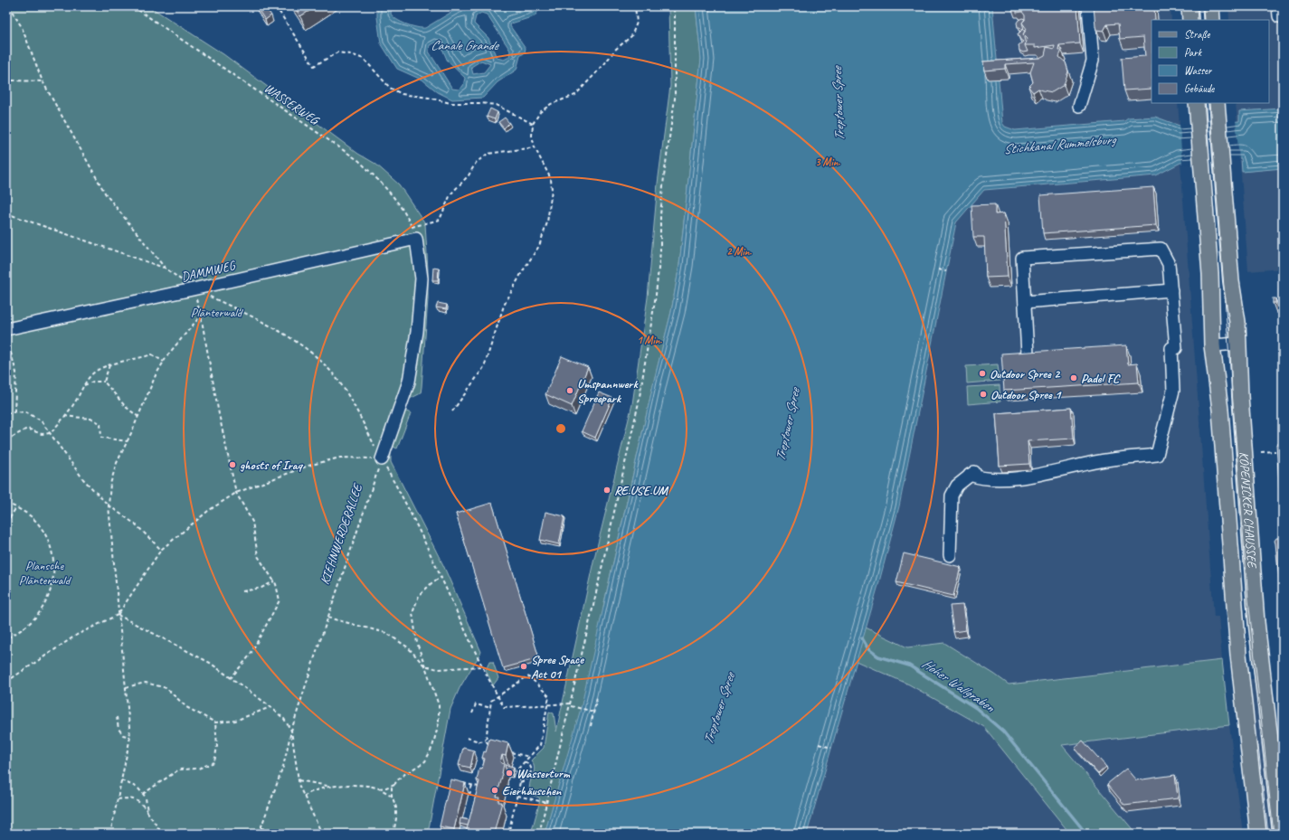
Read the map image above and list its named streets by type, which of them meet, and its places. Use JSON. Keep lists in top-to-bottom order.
{
  "streets": {
    "main road": ["KÖPENICKER CHAUSSEE"],
    "lane": ["DAMMWEG"],
    "path": ["WASSERWEG", "KIEHNWERDERALLEE"]
  },
  "crossings": [
    ["WASSERWEG", "DAMMWEG"]
  ],
  "water": [
    "Canale Grande",
    "Treptower Spree",
    "Stichkanal Rummelsburg",
    "Hoher Wallgraben"
  ],
  "parks": ["Plänterwald", "Plansche Plänterwald"],
  "places": [
    "Outdoor Spree 2",
    "Padel FC",
    "Umspannwerk Spreepark",
    "Outdoor Spree 1",
    "ghosts of Iraq",
    "RE.USE.UM",
    "Spree Space Act 01",
    "Wasserturm",
    "Eierhäuschen"
  ],
  "legend": [
    "Straße",
    "Park",
    "Wasser",
    "Gebäude"
  ],
  "rings": ["3 Min.", "2 Min.", "1 Min."]
}
